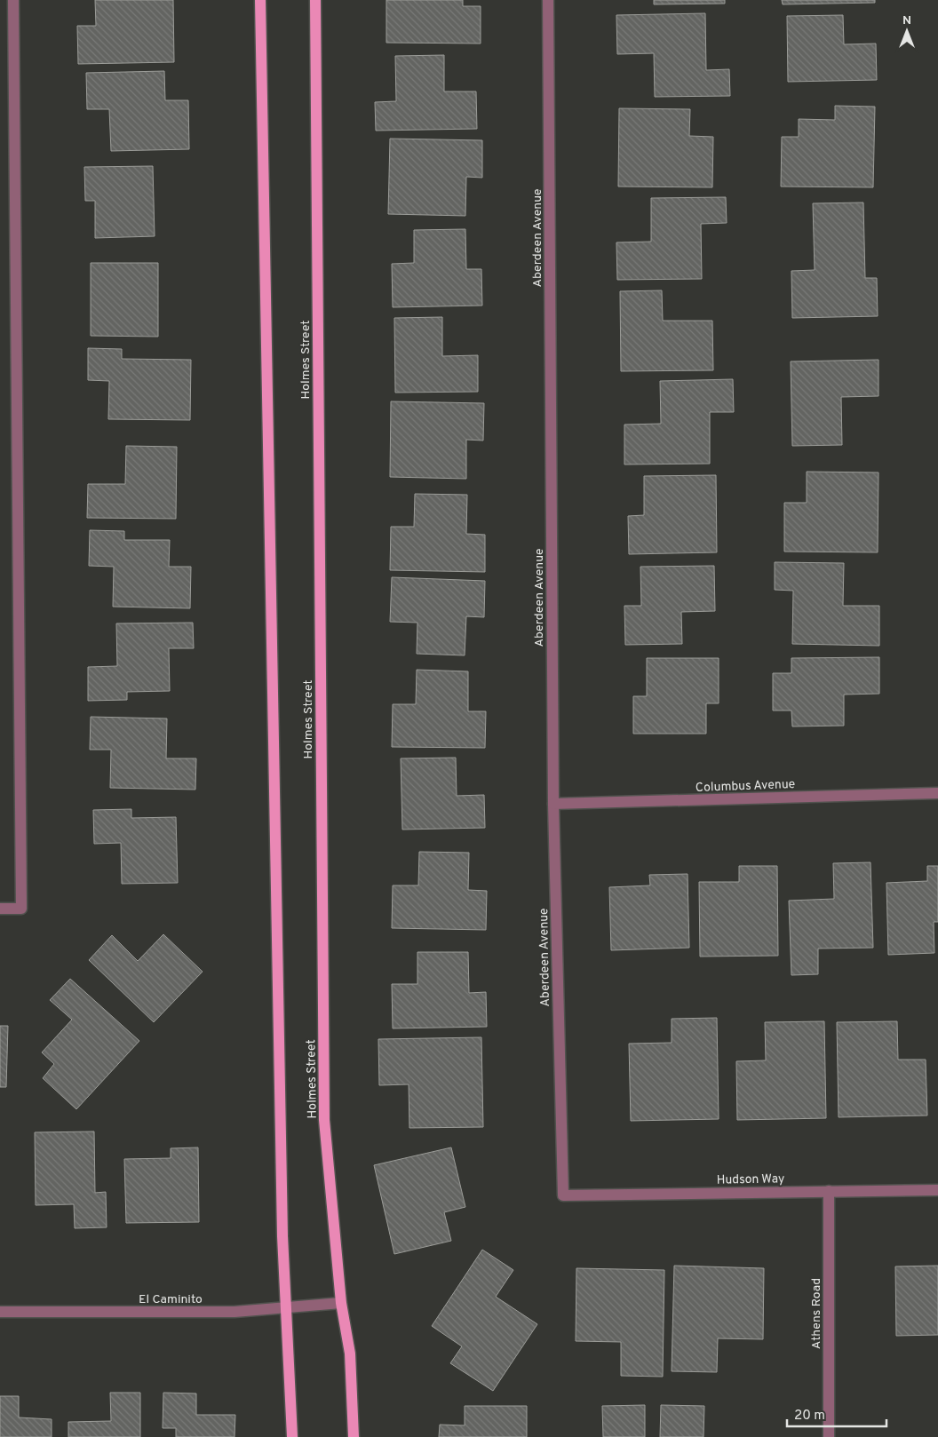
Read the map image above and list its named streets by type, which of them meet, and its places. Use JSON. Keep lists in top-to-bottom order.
{
  "streets": {
    "main road": ["Holmes Street"],
    "street": [
      "Aberdeen Avenue",
      "Columbus Avenue",
      "Hudson Way",
      "El Caminito",
      "Athens Road"
    ]
  },
  "crossings": [
    ["Aberdeen Avenue", "Columbus Avenue"],
    ["Aberdeen Avenue", "Hudson Way"],
    ["Holmes Street", "El Caminito"],
    ["Hudson Way", "Athens Road"]
  ],
  "scale_bar": "20 m",
  "north": "top"
}
